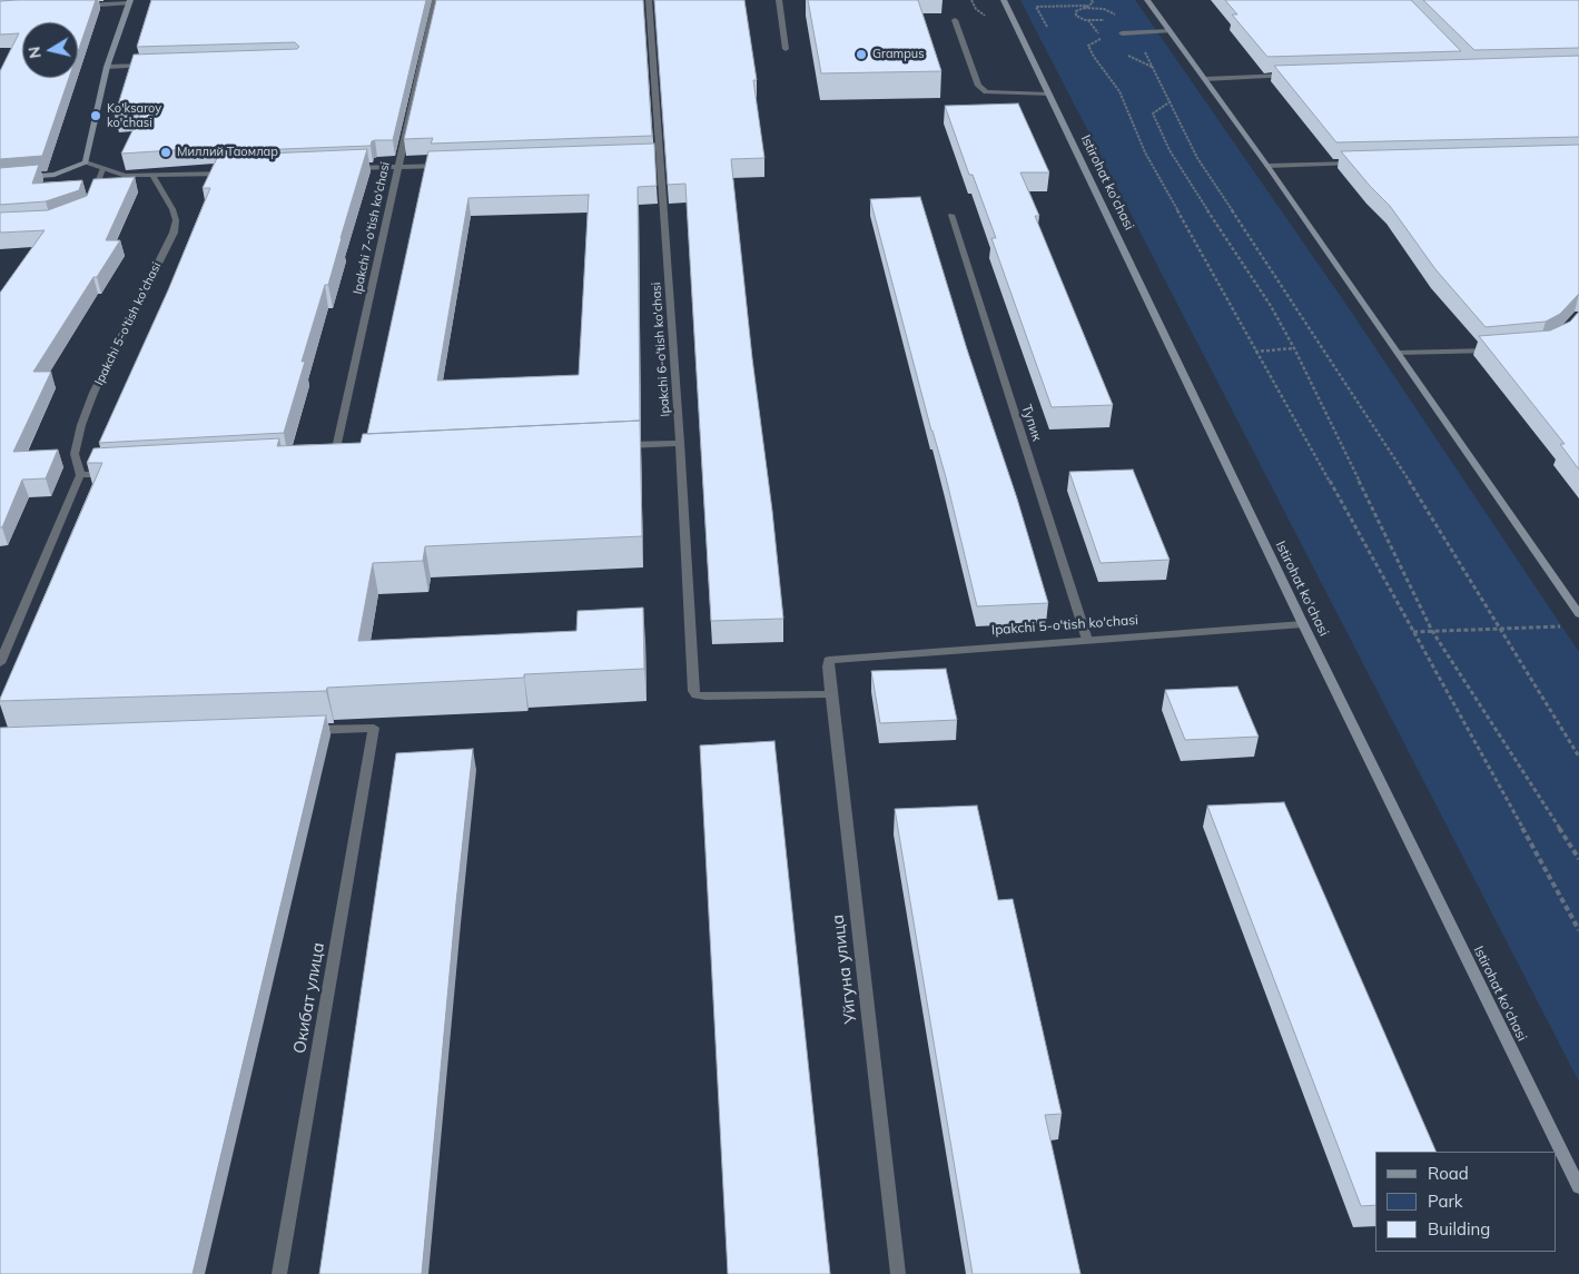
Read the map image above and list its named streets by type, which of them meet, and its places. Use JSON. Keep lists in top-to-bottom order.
{
  "streets": {
    "main road": ["Istirohat ko'chasi"],
    "street": [
      "Ipakchi 7-o'tish ko'chasi",
      "Ipakchi 5-o'tish ko'chasi",
      "Ipakchi 6-o'tish ko'chasi",
      "Тупик",
      "Уйгуна улица",
      "Окибат улица"
    ]
  },
  "crossings": [
    ["Istirohat ko'chasi", "Ipakchi 5-o'tish ko'chasi"],
    ["Ipakchi 5-o'tish ko'chasi", "Тупик"],
    ["Ipakchi 5-o'tish ko'chasi", "Уйгуна улица"],
    ["Ipakchi 6-o'tish ko'chasi", "Уйгуна улица"]
  ],
  "places": ["Grampus", "Ko'ksaroy ko'chasi", "Миллий Таомлар"],
  "legend": ["Road", "Park", "Building"],
  "north": "left"
}
